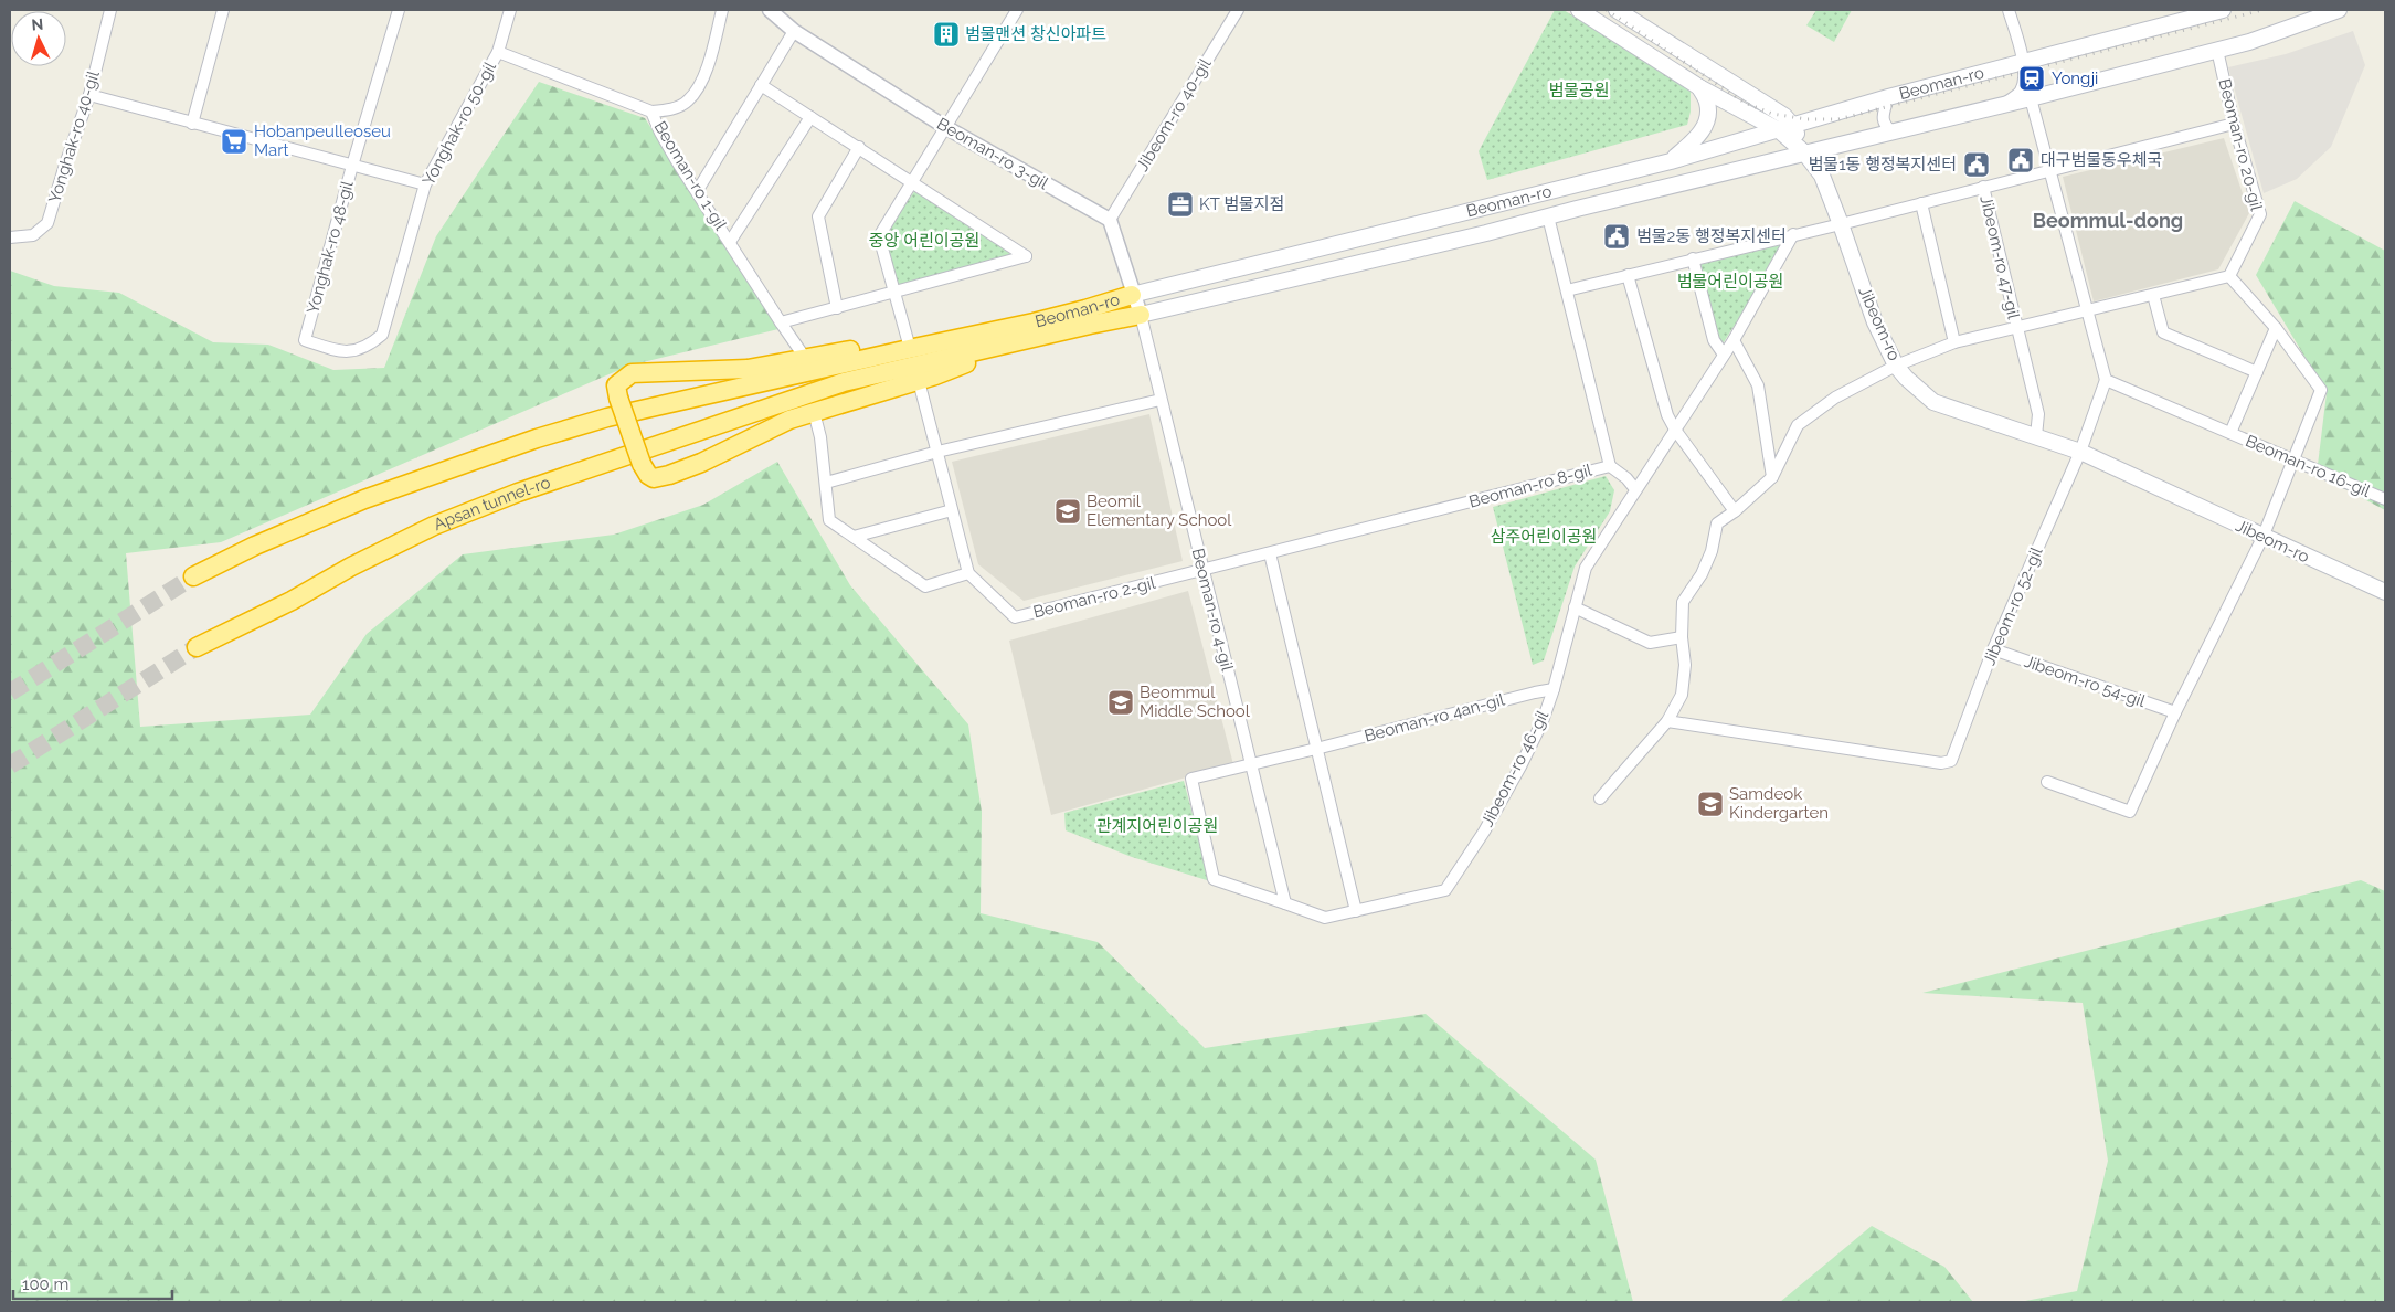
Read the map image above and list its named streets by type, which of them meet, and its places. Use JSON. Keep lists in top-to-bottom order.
{
  "streets": {
    "highway": ["Beoman-ro", "Apsan tunnel-ro"],
    "main road": ["Jibeom-ro"],
    "street": [
      "Jibeom-ro 40-gil",
      "Yonghak-ro 50-gil",
      "Yonghak-ro 40-gil",
      "Beoman-ro 20-gil",
      "Beoman-ro 3-gil",
      "Beoman-ro 1-gil",
      "Yonghak-ro 48-gil",
      "Jibeom-ro 47-gil",
      "Beoman-ro 16-gil",
      "Beoman-ro 8-gil",
      "Beoman-ro 2-gil",
      "Jibeom-ro 52-gil",
      "Beoman-ro 4-gil",
      "Jibeom-ro 54-gil",
      "Beoman-ro 4an-gil",
      "Jibeom-ro 46-gil"
    ]
  },
  "crossings": [
    ["Beoman-ro", "Jibeom-ro"],
    ["Beoman-ro", "Beoman-ro 8-gil"],
    ["Beoman-ro", "Apsan tunnel-ro"],
    ["Beoman-ro", "Beoman-ro 4-gil"],
    ["Jibeom-ro 40-gil", "Beoman-ro 3-gil"],
    ["Yonghak-ro 50-gil", "Beoman-ro 1-gil"],
    ["Yonghak-ro 50-gil", "Yonghak-ro 48-gil"],
    ["Beoman-ro 20-gil", "Jibeom-ro 47-gil"],
    ["Jibeom-ro 47-gil", "Jibeom-ro"],
    ["Jibeom-ro", "Jibeom-ro 52-gil"],
    ["Beoman-ro 16-gil", "Jibeom-ro 52-gil"],
    ["Beoman-ro 8-gil", "Beoman-ro 2-gil"],
    ["Beoman-ro 8-gil", "Beoman-ro 4-gil"],
    ["Beoman-ro 2-gil", "Beoman-ro 4-gil"],
    ["Jibeom-ro 52-gil", "Jibeom-ro 54-gil"],
    ["Beoman-ro 4-gil", "Beoman-ro 4an-gil"],
    ["Beoman-ro 4an-gil", "Jibeom-ro 46-gil"]
  ],
  "districts": ["Beommul-dong"],
  "parks": [
    "범물공원",
    "중앙 어린이공원",
    "범물어린이공원",
    "삼주어린이공원",
    "관계지어린이공원"
  ],
  "places": {
    "building": ["범물맨션 창신아파트"],
    "station": ["Yongji"],
    "supermarket": ["Hobanpeulleoseu Mart"],
    "public building": ["대구범물동우체국", "범물1동 행정복지센터", "범물2동 행정복지센터"],
    "office": ["KT 범물지점"],
    "school or university": ["Beomil Elementary School", "Beommul Middle School", "Samdeok Kindergarten"]
  },
  "scale_bar": "100 m",
  "north": "top"
}
